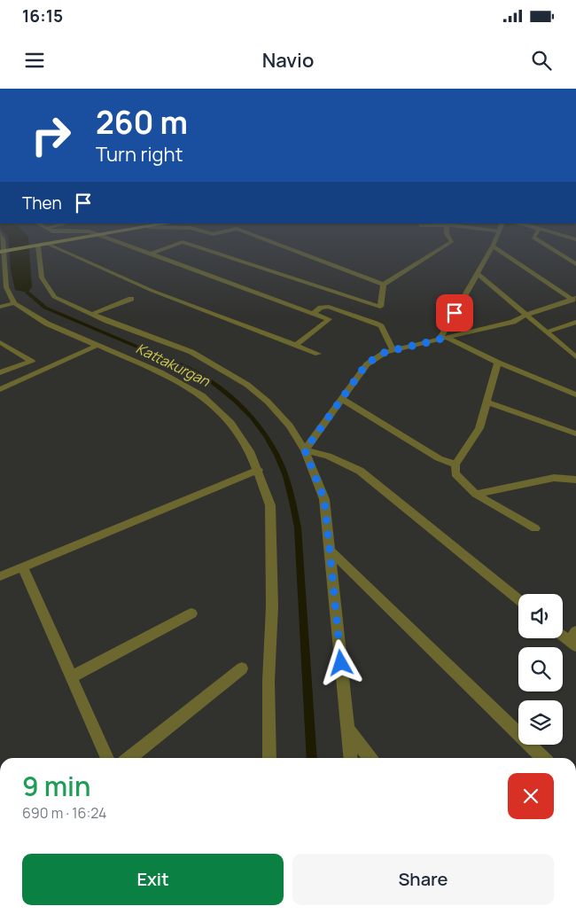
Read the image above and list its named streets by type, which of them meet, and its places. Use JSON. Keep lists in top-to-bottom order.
{
  "water": ["Kattakurgan"],
  "page": {
    "status": "16:15",
    "header": "Navio",
    "turn": ["260 m", "Turn right"],
    "then": "Then",
    "heading": ["9 min", "690 m · 16:24"],
    "buttons": ["Exit", "Share"]
  }
}
